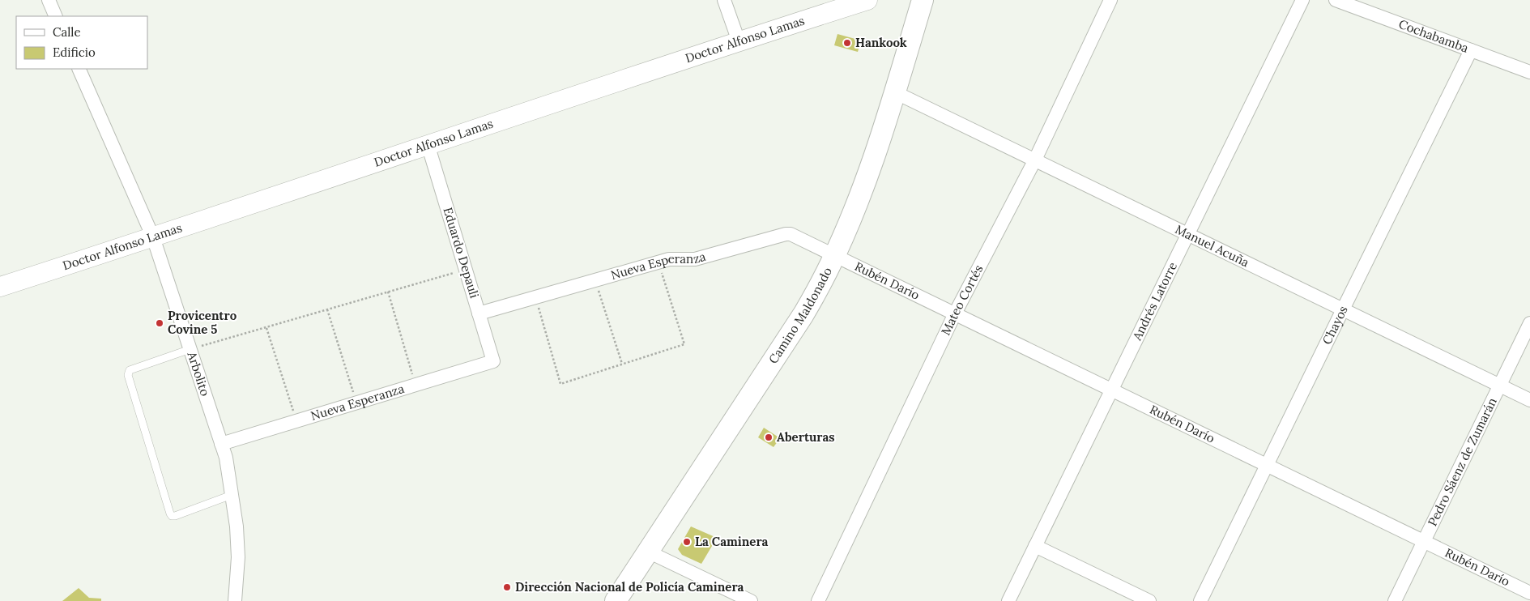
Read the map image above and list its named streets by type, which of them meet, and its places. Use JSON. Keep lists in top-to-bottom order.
{
  "streets": {
    "main road": ["Camino Maldonado"],
    "street": [
      "Cochabamba",
      "Doctor Alfonso Lamas",
      "Manuel Acuña",
      "Eduardo Depauli",
      "Nueva Esperanza",
      "Rubén Darío",
      "Mateo Cortés",
      "Andrés Latorre",
      "Chayos",
      "Arbolito",
      "Pedro Sáenz de Zumarán"
    ]
  },
  "crossings": [
    ["Cochabamba", "Chayos"],
    ["Doctor Alfonso Lamas", "Eduardo Depauli"],
    ["Doctor Alfonso Lamas", "Arbolito"],
    ["Manuel Acuña", "Mateo Cortés"],
    ["Manuel Acuña", "Andrés Latorre"],
    ["Manuel Acuña", "Camino Maldonado"],
    ["Manuel Acuña", "Chayos"],
    ["Manuel Acuña", "Pedro Sáenz de Zumarán"],
    ["Eduardo Depauli", "Nueva Esperanza"],
    ["Nueva Esperanza", "Rubén Darío"],
    ["Nueva Esperanza", "Camino Maldonado"],
    ["Nueva Esperanza", "Arbolito"],
    ["Rubén Darío", "Mateo Cortés"],
    ["Rubén Darío", "Andrés Latorre"],
    ["Rubén Darío", "Camino Maldonado"],
    ["Rubén Darío", "Chayos"],
    ["Rubén Darío", "Pedro Sáenz de Zumarán"]
  ],
  "places": [
    "Hankook",
    "Provicentro Covine 5",
    "Aberturas",
    "La Caminera",
    "Dirección Nacional de Policía Caminera"
  ],
  "legend": ["Calle", "Edificio"]
}
